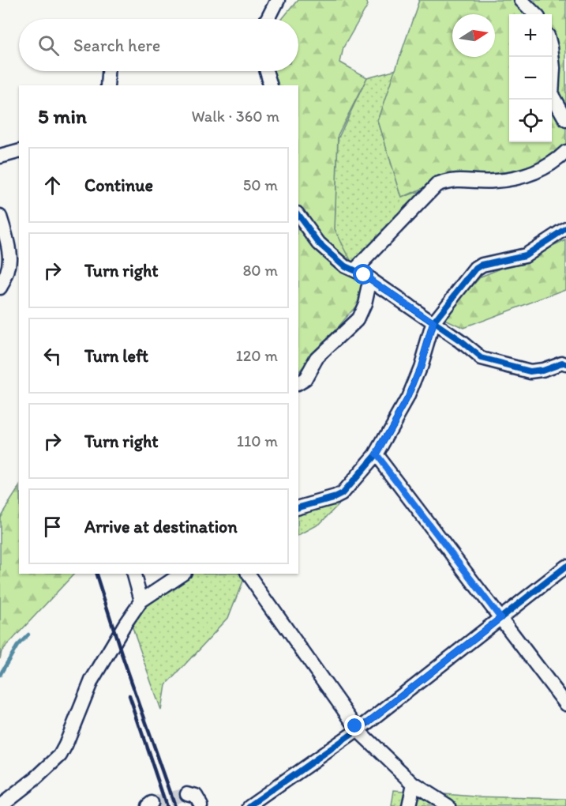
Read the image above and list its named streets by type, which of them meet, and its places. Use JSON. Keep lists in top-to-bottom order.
{
  "north": "right",
  "page": {
    "map_buttons": ["+", "−"],
    "search": "Search here",
    "heading": ["5 min", "Walk · 360 m"],
    "list": [
      ["Continue", "50 m"],
      ["Turn right", "80 m"],
      ["Turn left", "120 m"],
      ["Turn right", "110 m"],
      "Arrive at destination"
    ]
  }
}
